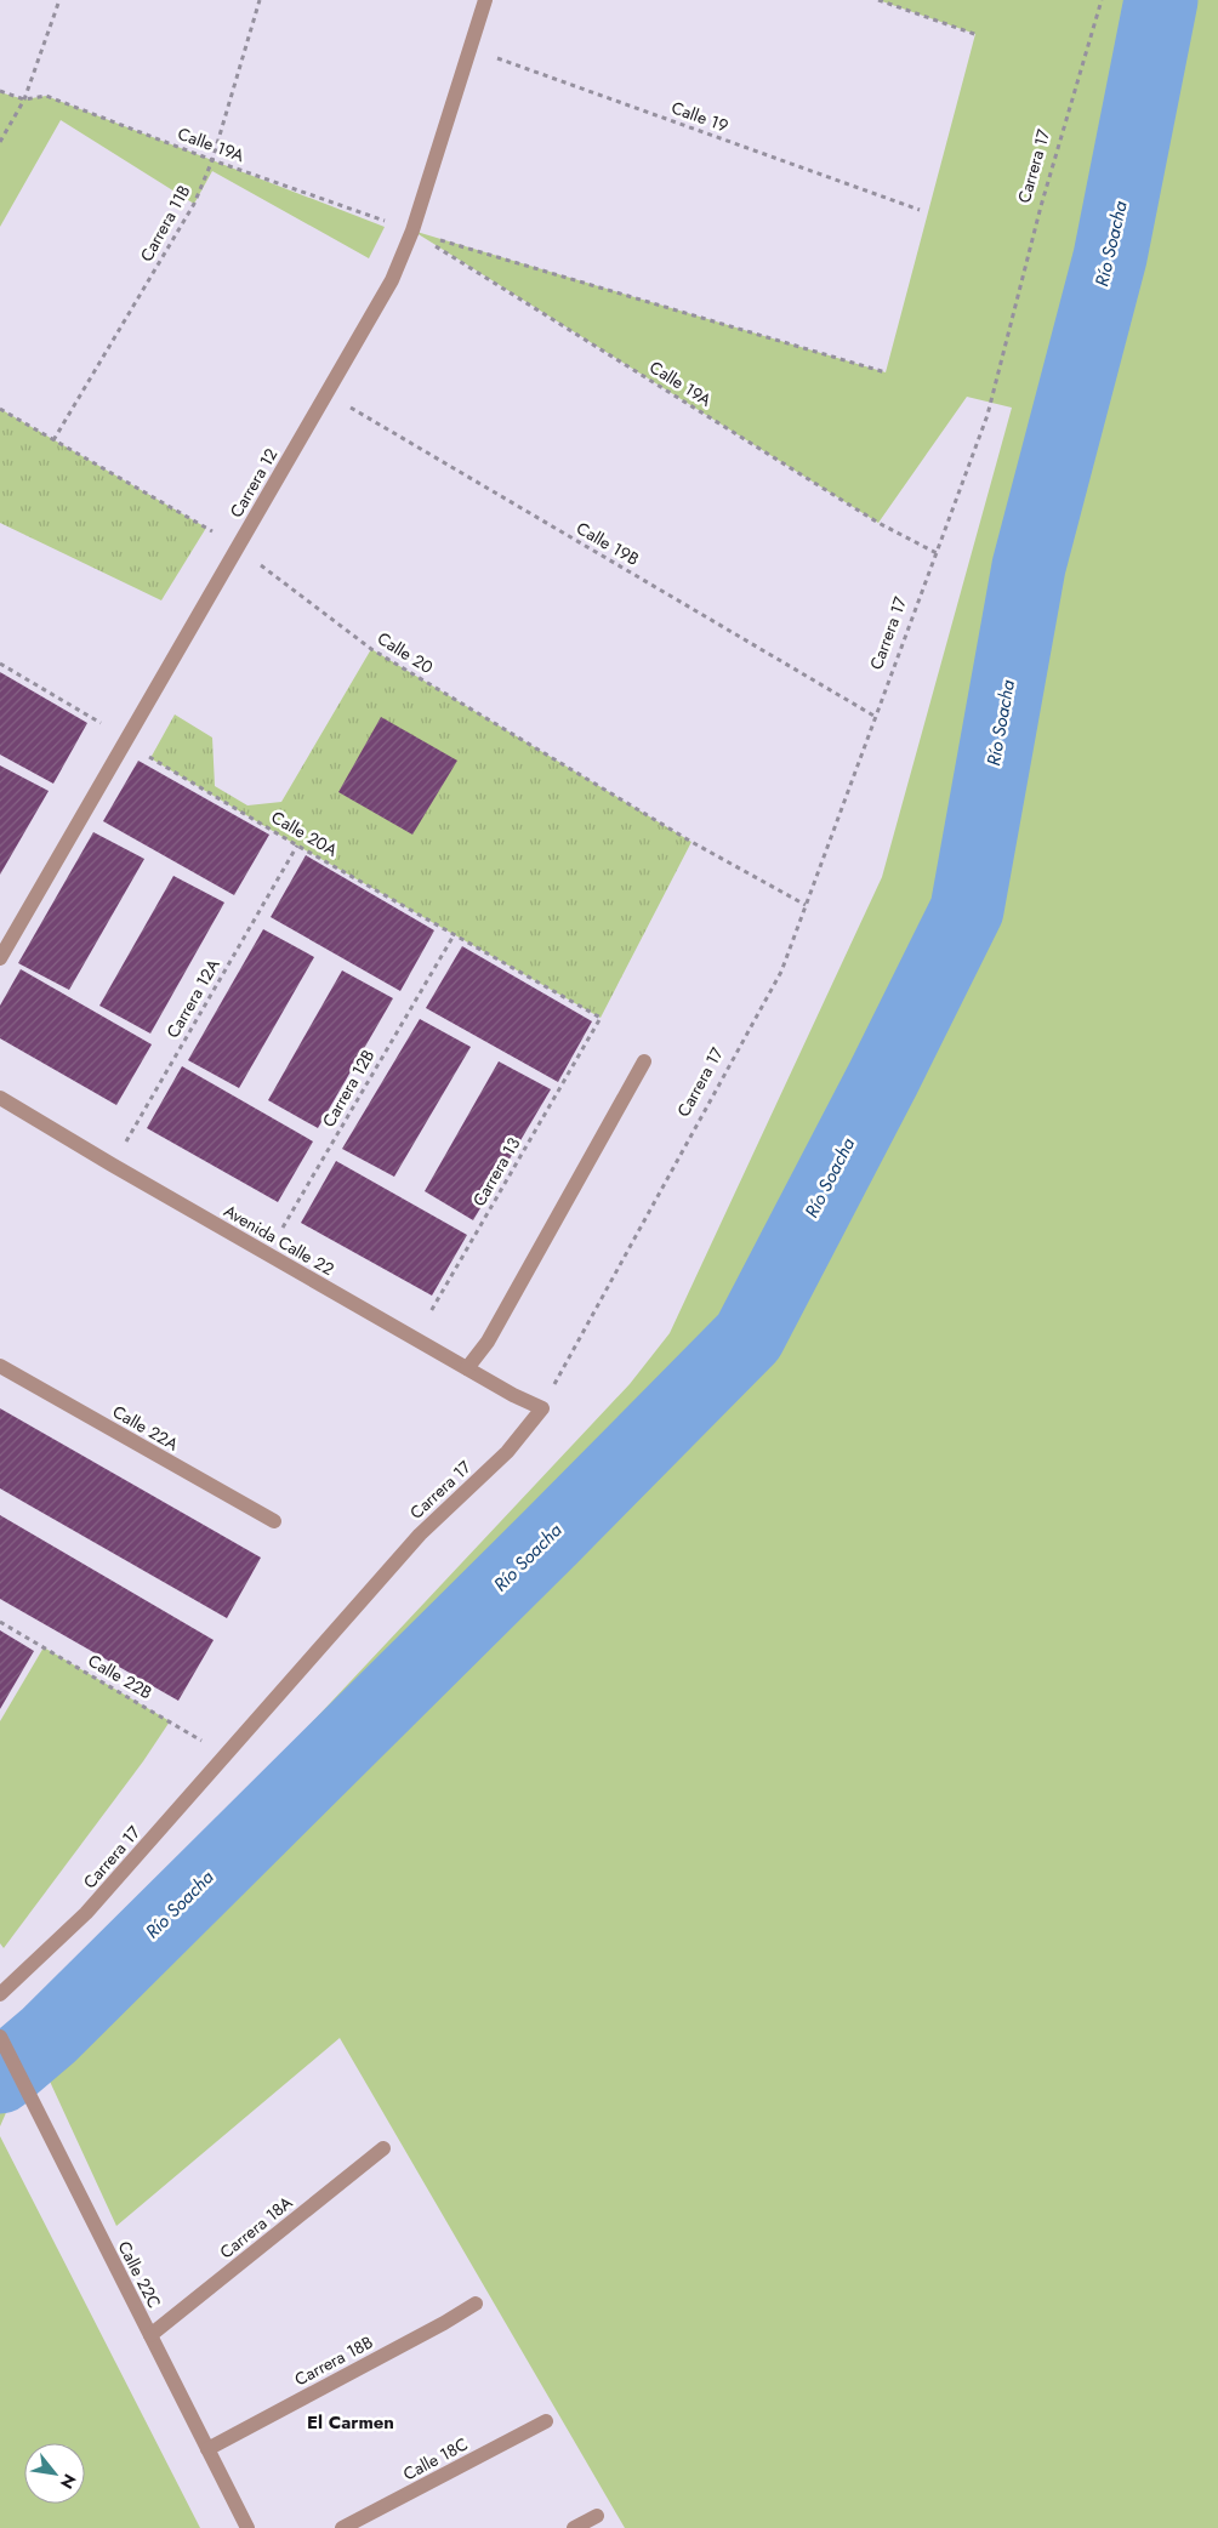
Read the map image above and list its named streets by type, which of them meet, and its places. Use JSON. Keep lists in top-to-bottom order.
{
  "streets": {
    "street": [
      "Carrera 17",
      "Carrera 12",
      "Avenida Calle 22",
      "Calle 22A",
      "Carrera 18A",
      "Calle 22C",
      "Carrera 18B",
      "Calle 18C"
    ],
    "path": [
      "Calle 19",
      "Calle 19A",
      "Carrera 11B",
      "Calle 19B",
      "Calle 20",
      "Calle 20A",
      "Carrera 12A",
      "Carrera 12B",
      "Carrera 13",
      "Calle 22B"
    ]
  },
  "crossings": [
    ["Calle 19", "Carrera 12"],
    ["Calle 19A", "Carrera 17"],
    ["Calle 19A", "Carrera 11B"],
    ["Calle 19A", "Carrera 12"],
    ["Carrera 17", "Calle 19B"],
    ["Carrera 17", "Calle 20"],
    ["Carrera 17", "Avenida Calle 22"],
    ["Carrera 17", "Calle 22B"],
    ["Carrera 11B", "Calle 20"],
    ["Carrera 12", "Calle 19B"],
    ["Carrera 12", "Calle 20"],
    ["Carrera 12", "Calle 20A"],
    ["Calle 20A", "Carrera 12A"],
    ["Calle 20A", "Carrera 12B"],
    ["Calle 20A", "Carrera 13"],
    ["Carrera 12A", "Avenida Calle 22"],
    ["Carrera 12B", "Avenida Calle 22"],
    ["Carrera 13", "Avenida Calle 22"],
    ["Carrera 18A", "Calle 22C"],
    ["Calle 22C", "Carrera 18B"]
  ],
  "districts": ["El Carmen"],
  "water": ["Río Soacha"],
  "north": "bottom right"
}
